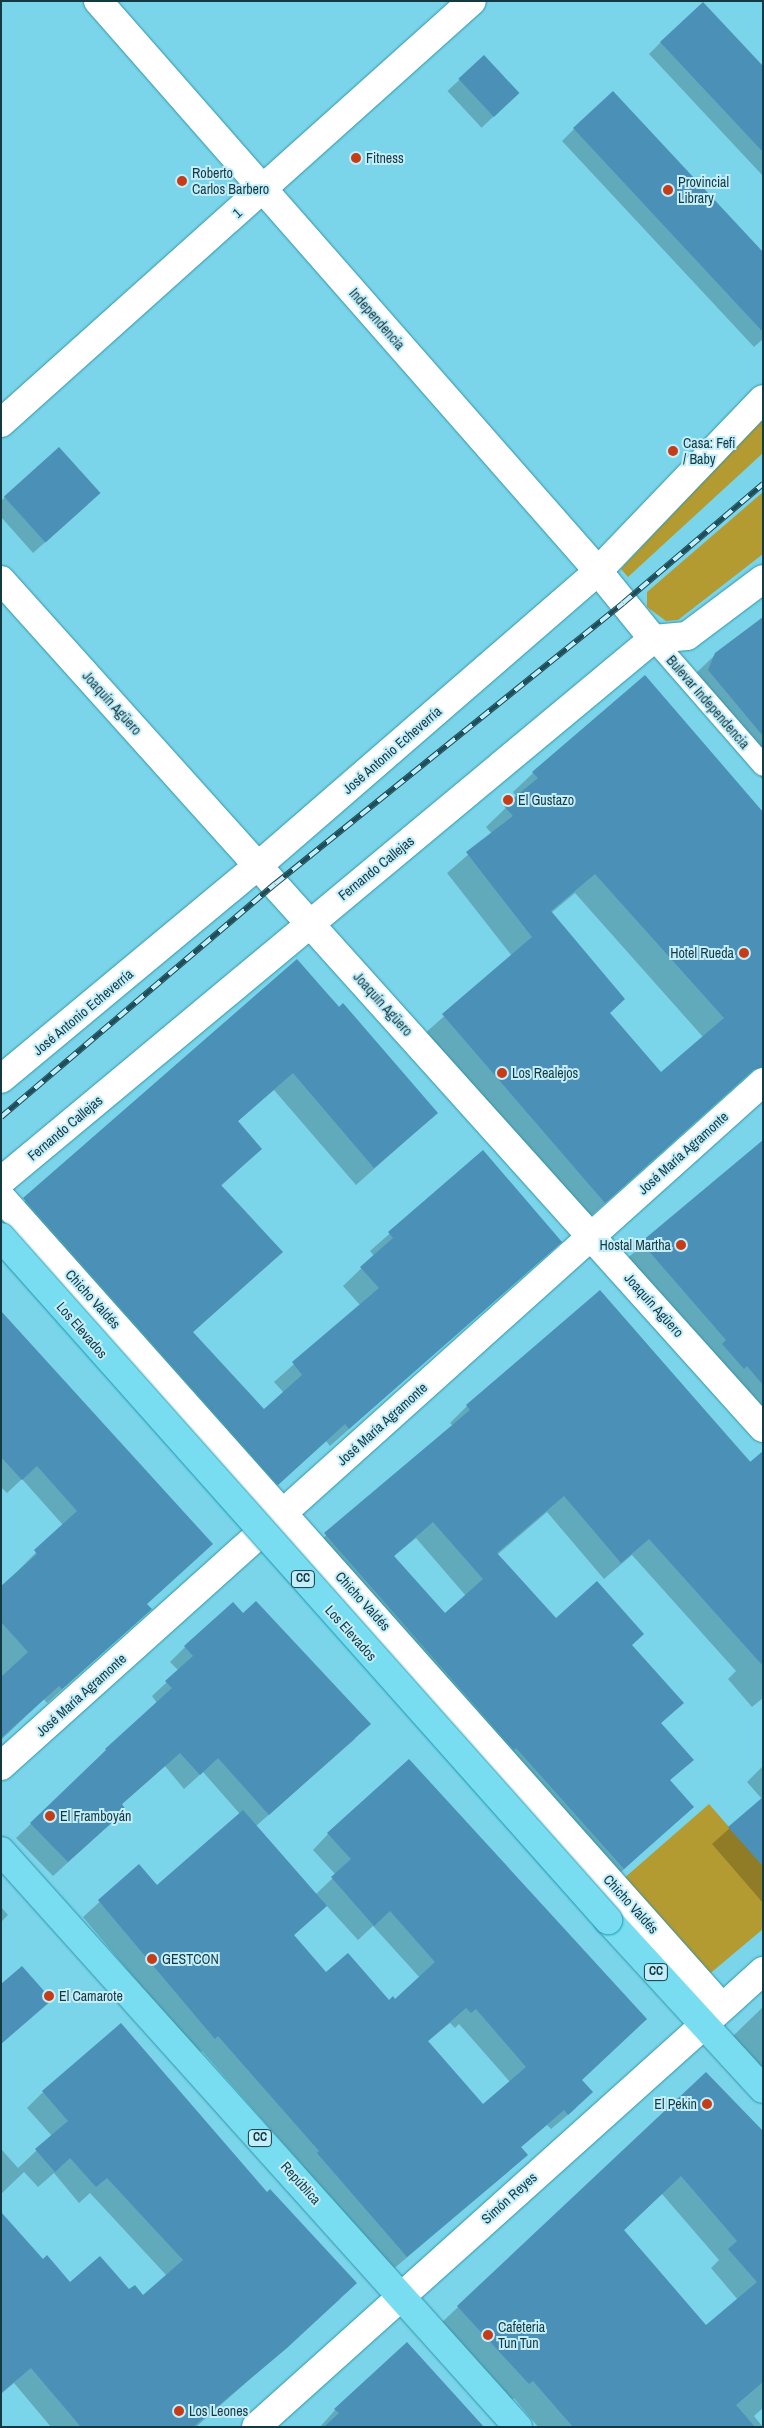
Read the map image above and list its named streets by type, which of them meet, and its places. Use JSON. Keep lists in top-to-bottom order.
{
  "streets": {
    "main road": ["Los Elevados", "CC", "República"],
    "street": [
      "1",
      "Independencia",
      "Bulevar Independencia",
      "Joaquín Agüero",
      "José Antonio Echeverría",
      "Fernando Callejas",
      "José María Agramonte",
      "Chicho Valdés",
      "Simón Reyes"
    ]
  },
  "crossings": [
    ["1", "Independencia"],
    ["Independencia", "Bulevar Independencia"],
    ["Independencia", "José Antonio Echeverría"],
    ["Independencia", "Fernando Callejas"],
    ["Bulevar Independencia", "Fernando Callejas"],
    ["Joaquín Agüero", "José Antonio Echeverría"],
    ["Joaquín Agüero", "Fernando Callejas"],
    ["Joaquín Agüero", "José María Agramonte"],
    ["José María Agramonte", "Chicho Valdés"],
    ["Chicho Valdés", "Los Elevados"],
    ["Chicho Valdés", "CC"],
    ["Chicho Valdés", "Simón Reyes"],
    ["Los Elevados", "CC"],
    ["Los Elevados", "Simón Reyes"],
    ["CC", "Simón Reyes"],
    ["República", "Simón Reyes"]
  ],
  "places": [
    "Fitness",
    "Roberto Carlos Barbero",
    "Provincial Library",
    "Casa: Fefi / Baby",
    "El Gustazo",
    "Hotel Rueda",
    "Los Realejos",
    "Hostal Martha",
    "El Framboyán",
    "GESTCON",
    "El Camarote",
    "El Pekin",
    "Cafeteria Tun Tun",
    "Los Leones"
  ]
}
